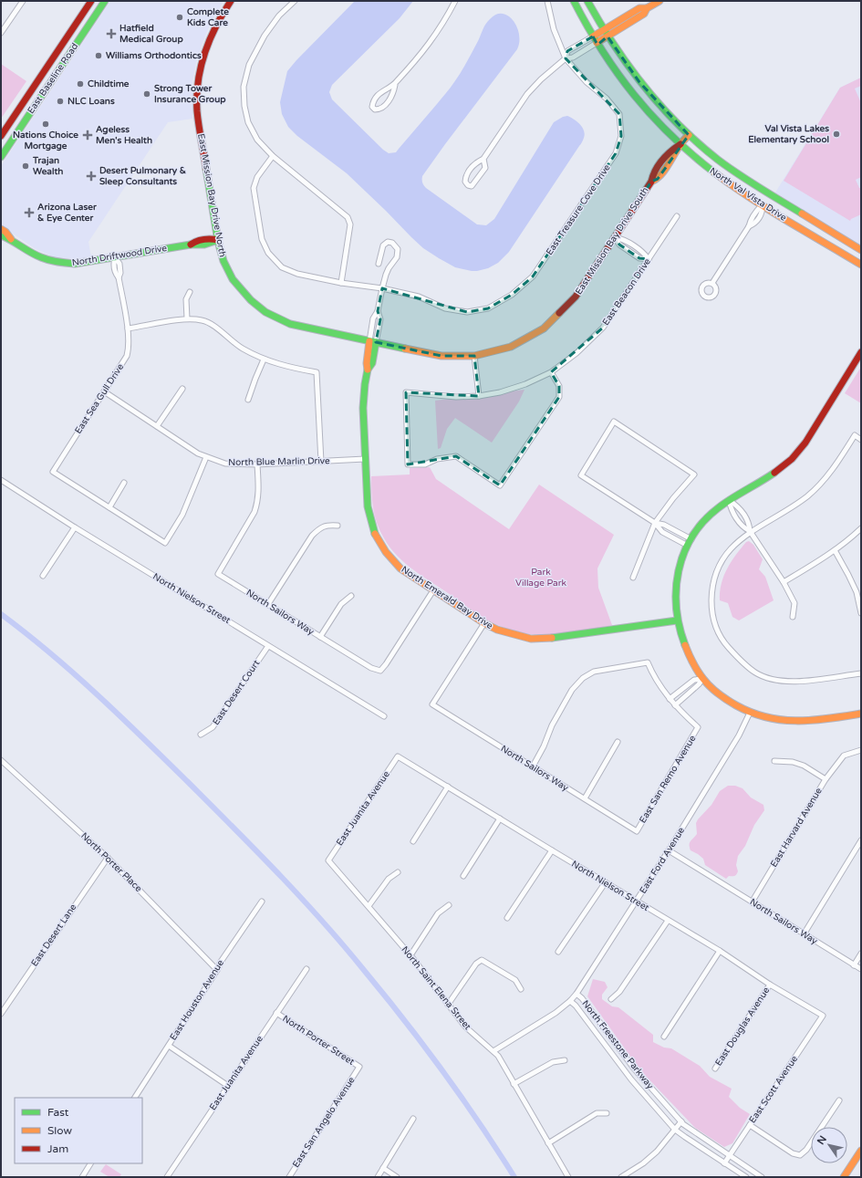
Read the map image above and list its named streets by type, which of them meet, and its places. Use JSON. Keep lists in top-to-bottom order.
{
  "streets": {
    "street": [
      "East Baseline Road",
      "North Val Vista Drive",
      "East Mission Bay Drive North",
      "East Treasure Cove Drive",
      "East Mission Bay Drive South",
      "North Driftwood Drive",
      "East Beacon Drive",
      "East Sea Gull Drive",
      "North Blue Marlin Drive",
      "North Emerald Bay Drive",
      "North Nielson Street",
      "North Sailors Way",
      "East Desert Court",
      "East San Remo Avenue",
      "East Juanita Avenue",
      "East Harvard Avenue",
      "East Ford Avenue",
      "North Porter Place",
      "East Desert Lane",
      "North Saint Elena Street",
      "East Houston Avenue",
      "East Douglas Avenue",
      "North Porter Street",
      "North Freestone Parkway",
      "East Scott Avenue",
      "East San Angelo Avenue"
    ]
  },
  "crossings": [
    ["North Val Vista Drive", "East Mission Bay Drive South"],
    ["East Mission Bay Drive North", "East Mission Bay Drive South"],
    ["East Mission Bay Drive North", "North Driftwood Drive"],
    ["East Mission Bay Drive North", "North Emerald Bay Drive"],
    ["East Treasure Cove Drive", "North Emerald Bay Drive"],
    ["East Mission Bay Drive South", "North Emerald Bay Drive"],
    ["North Driftwood Drive", "East Sea Gull Drive"],
    ["East Sea Gull Drive", "North Blue Marlin Drive"],
    ["North Blue Marlin Drive", "North Emerald Bay Drive"],
    ["North Blue Marlin Drive", "North Sailors Way"],
    ["North Emerald Bay Drive", "North Sailors Way"],
    ["North Nielson Street", "East Desert Court"],
    ["North Nielson Street", "East Juanita Avenue"],
    ["North Nielson Street", "East Ford Avenue"],
    ["North Nielson Street", "East Douglas Avenue"],
    ["North Nielson Street", "East Scott Avenue"],
    ["North Sailors Way", "East San Remo Avenue"],
    ["North Sailors Way", "East Harvard Avenue"],
    ["North Sailors Way", "East Ford Avenue"],
    ["East Juanita Avenue", "North Saint Elena Street"],
    ["East Juanita Avenue", "North Porter Street"],
    ["East Ford Avenue", "North Saint Elena Street"],
    ["East Ford Avenue", "North Freestone Parkway"],
    ["North Porter Place", "East Desert Lane"],
    ["North Porter Place", "East Houston Avenue"],
    ["North Porter Street", "East San Angelo Avenue"],
    ["North Freestone Parkway", "East Scott Avenue"]
  ],
  "parks": ["Park Village Park"],
  "places": {
    "other": [
      "Complete Kids Care",
      "Williams Orthodontics",
      "Childtime",
      "Strong Tower Insurance Group",
      "NLC Loans",
      "Nations Choice Mortgage",
      "Val Vista Lakes Elementary School",
      "Trajan Wealth"
    ],
    "health": [
      "Hatfield Medical Group",
      "Ageless Men's Health",
      "Desert Pulmonary & Sleep Consultants",
      "Arizona Laser & Eye Center"
    ]
  },
  "legend": ["Fast", "Slow", "Jam"],
  "north": "top left"
}
